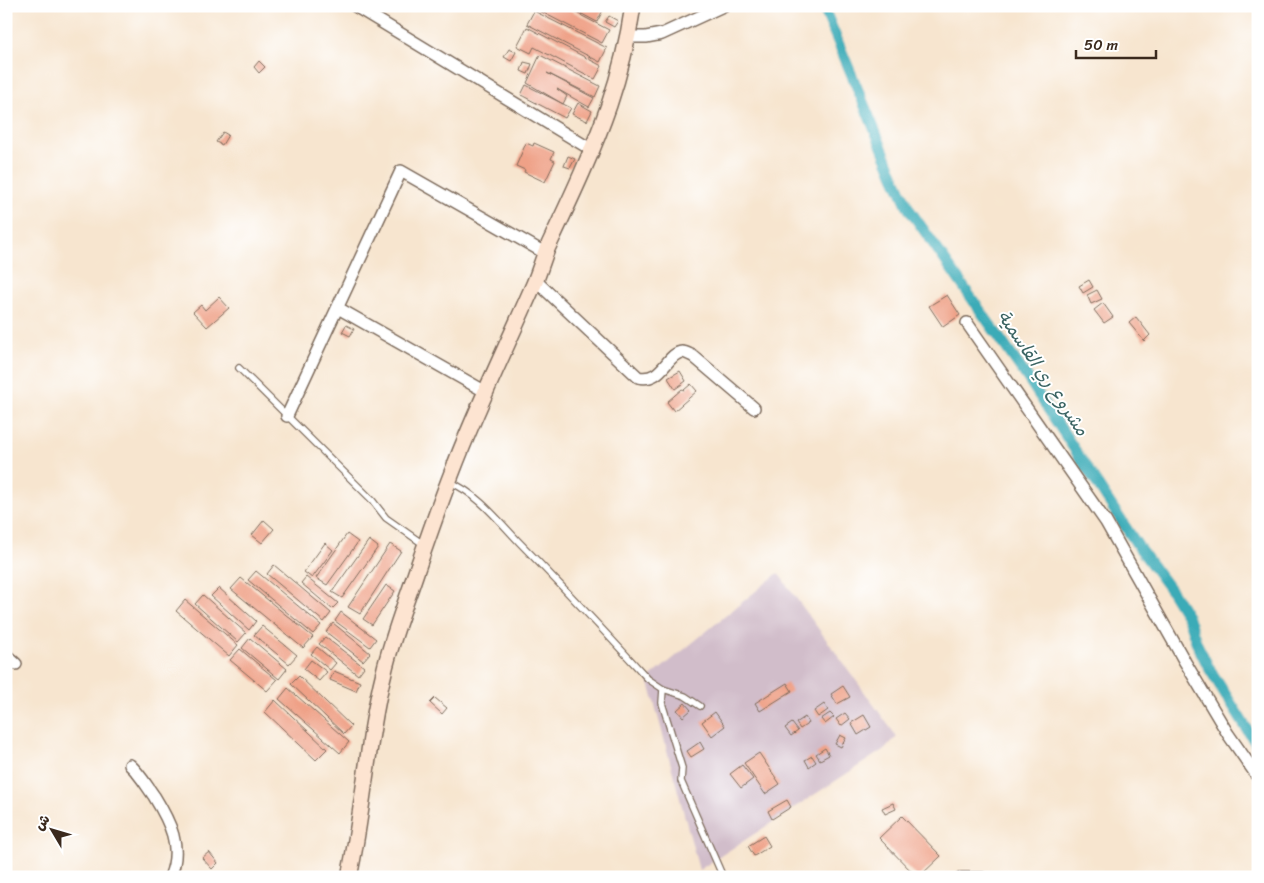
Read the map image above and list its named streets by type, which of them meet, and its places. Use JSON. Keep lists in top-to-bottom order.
{
  "water": ["مشروع ري القاسمية"],
  "scale_bar": "50 m",
  "north": "top left"
}
